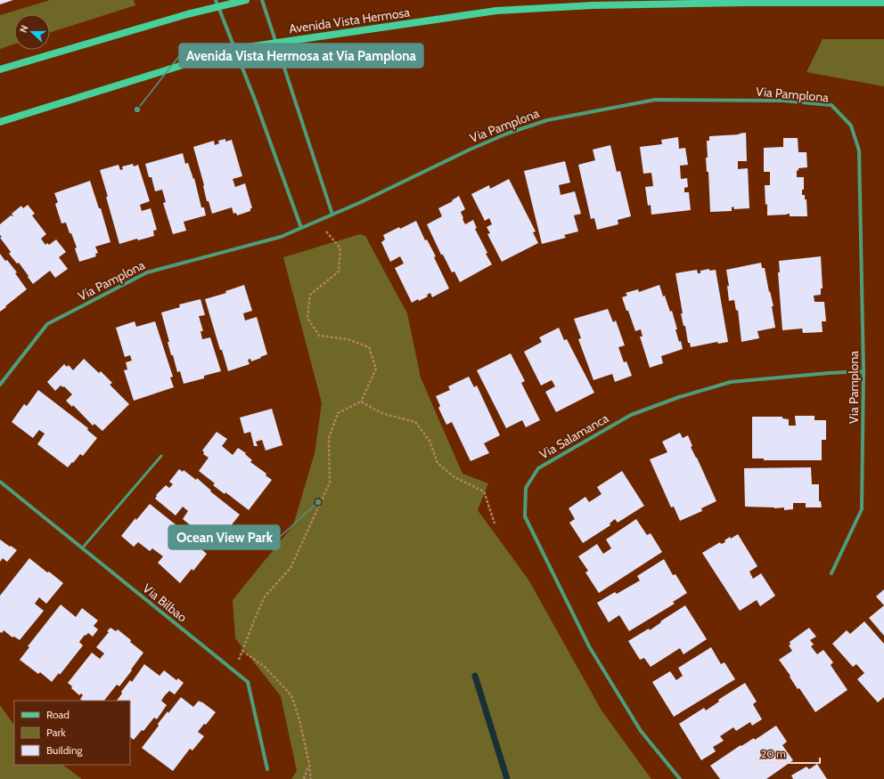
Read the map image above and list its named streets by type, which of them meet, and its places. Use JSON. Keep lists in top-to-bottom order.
{
  "streets": {
    "main road": ["Avenida Vista Hermosa"],
    "street": ["Via Pamplona", "Via Salamanca", "Via Bilbao"]
  },
  "crossings": [
    ["Via Pamplona", "Via Salamanca"]
  ],
  "places": ["Avenida Vista Hermosa at Via Pamplona", "Ocean View Park"],
  "legend": ["Road", "Park", "Building"],
  "scale_bar": "20 m",
  "north": "left"
}
